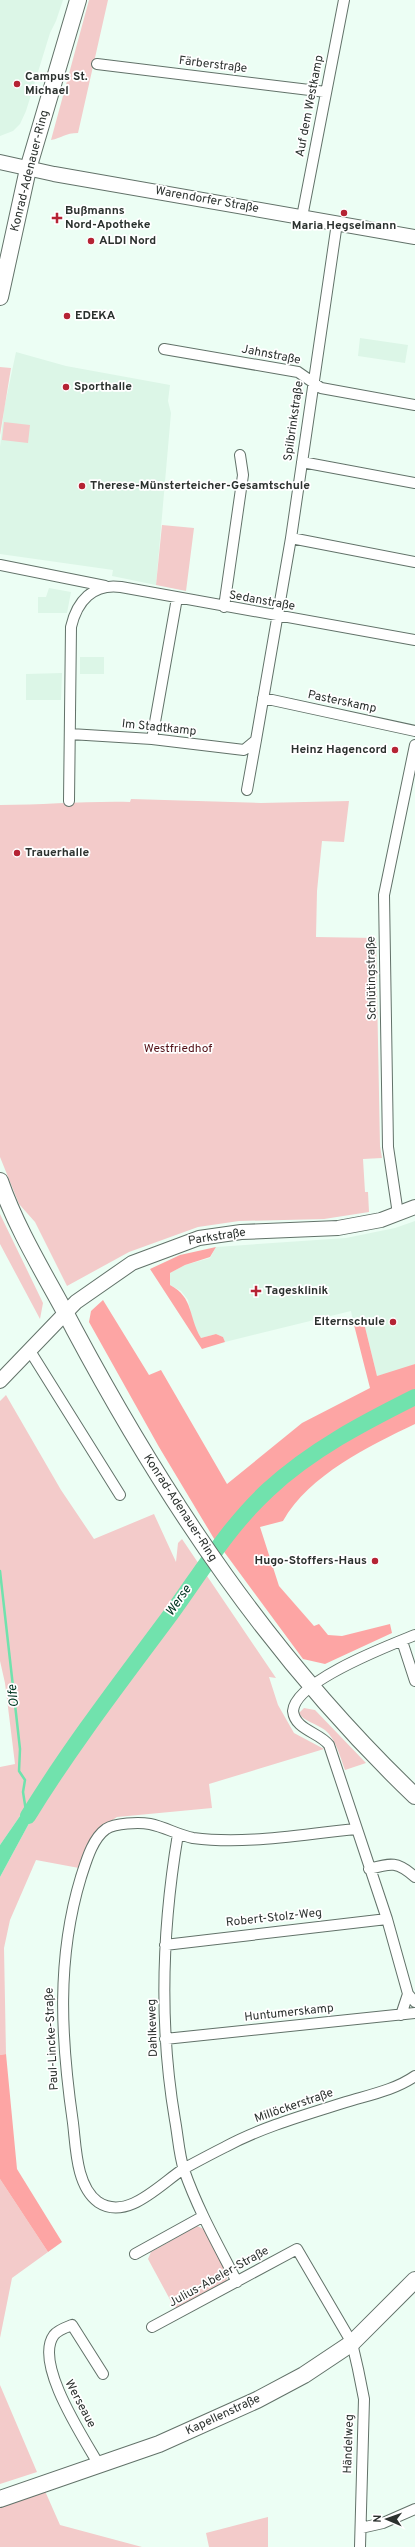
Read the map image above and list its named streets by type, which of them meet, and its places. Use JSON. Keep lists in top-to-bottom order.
{
  "streets": {
    "main road": ["Konrad-Adenauer-Ring", "Kapellenstraße"],
    "street": [
      "Färberstraße",
      "Auf dem Westkamp",
      "Warendorfer Straße",
      "Jahnstraße",
      "Spilbrinkstraße",
      "Sedanstraße",
      "Pasterskamp",
      "Im Stadtkamp",
      "Schlütingstraße",
      "Parkstraße",
      "Robert-Stolz-Weg",
      "Huntumerskamp",
      "Dahlkeweg",
      "Paul-Lincke-Straße",
      "Millöckerstraße",
      "Julius-Abeler-Straße",
      "Werseaue",
      "Händelweg"
    ]
  },
  "crossings": [
    ["Färberstraße", "Auf dem Westkamp"],
    ["Auf dem Westkamp", "Warendorfer Straße"],
    ["Konrad-Adenauer-Ring", "Warendorfer Straße"],
    ["Konrad-Adenauer-Ring", "Parkstraße"],
    ["Warendorfer Straße", "Spilbrinkstraße"],
    ["Jahnstraße", "Spilbrinkstraße"],
    ["Spilbrinkstraße", "Sedanstraße"],
    ["Spilbrinkstraße", "Pasterskamp"],
    ["Spilbrinkstraße", "Im Stadtkamp"],
    ["Schlütingstraße", "Parkstraße"],
    ["Robert-Stolz-Weg", "Dahlkeweg"],
    ["Huntumerskamp", "Dahlkeweg"],
    ["Dahlkeweg", "Paul-Lincke-Straße"],
    ["Dahlkeweg", "Millöckerstraße"],
    ["Dahlkeweg", "Julius-Abeler-Straße"],
    ["Paul-Lincke-Straße", "Millöckerstraße"],
    ["Julius-Abeler-Straße", "Händelweg"],
    ["Werseaue", "Kapellenstraße"],
    ["Kapellenstraße", "Händelweg"]
  ],
  "water": ["Werse", "Olfe"],
  "parks": ["Westfriedhof"],
  "places": {
    "other": [
      "Campus St. Michael",
      "Maria Hegselmann",
      "ALDI Nord",
      "EDEKA",
      "Sporthalle",
      "Therese-Münsterteicher-Gesamtschule",
      "Heinz Hagencord",
      "Trauerhalle",
      "Elternschule",
      "Hugo-Stoffers-Haus"
    ],
    "health": ["Bußmanns Nord-Apotheke", "Tagesklinik"]
  },
  "north": "left"
}
